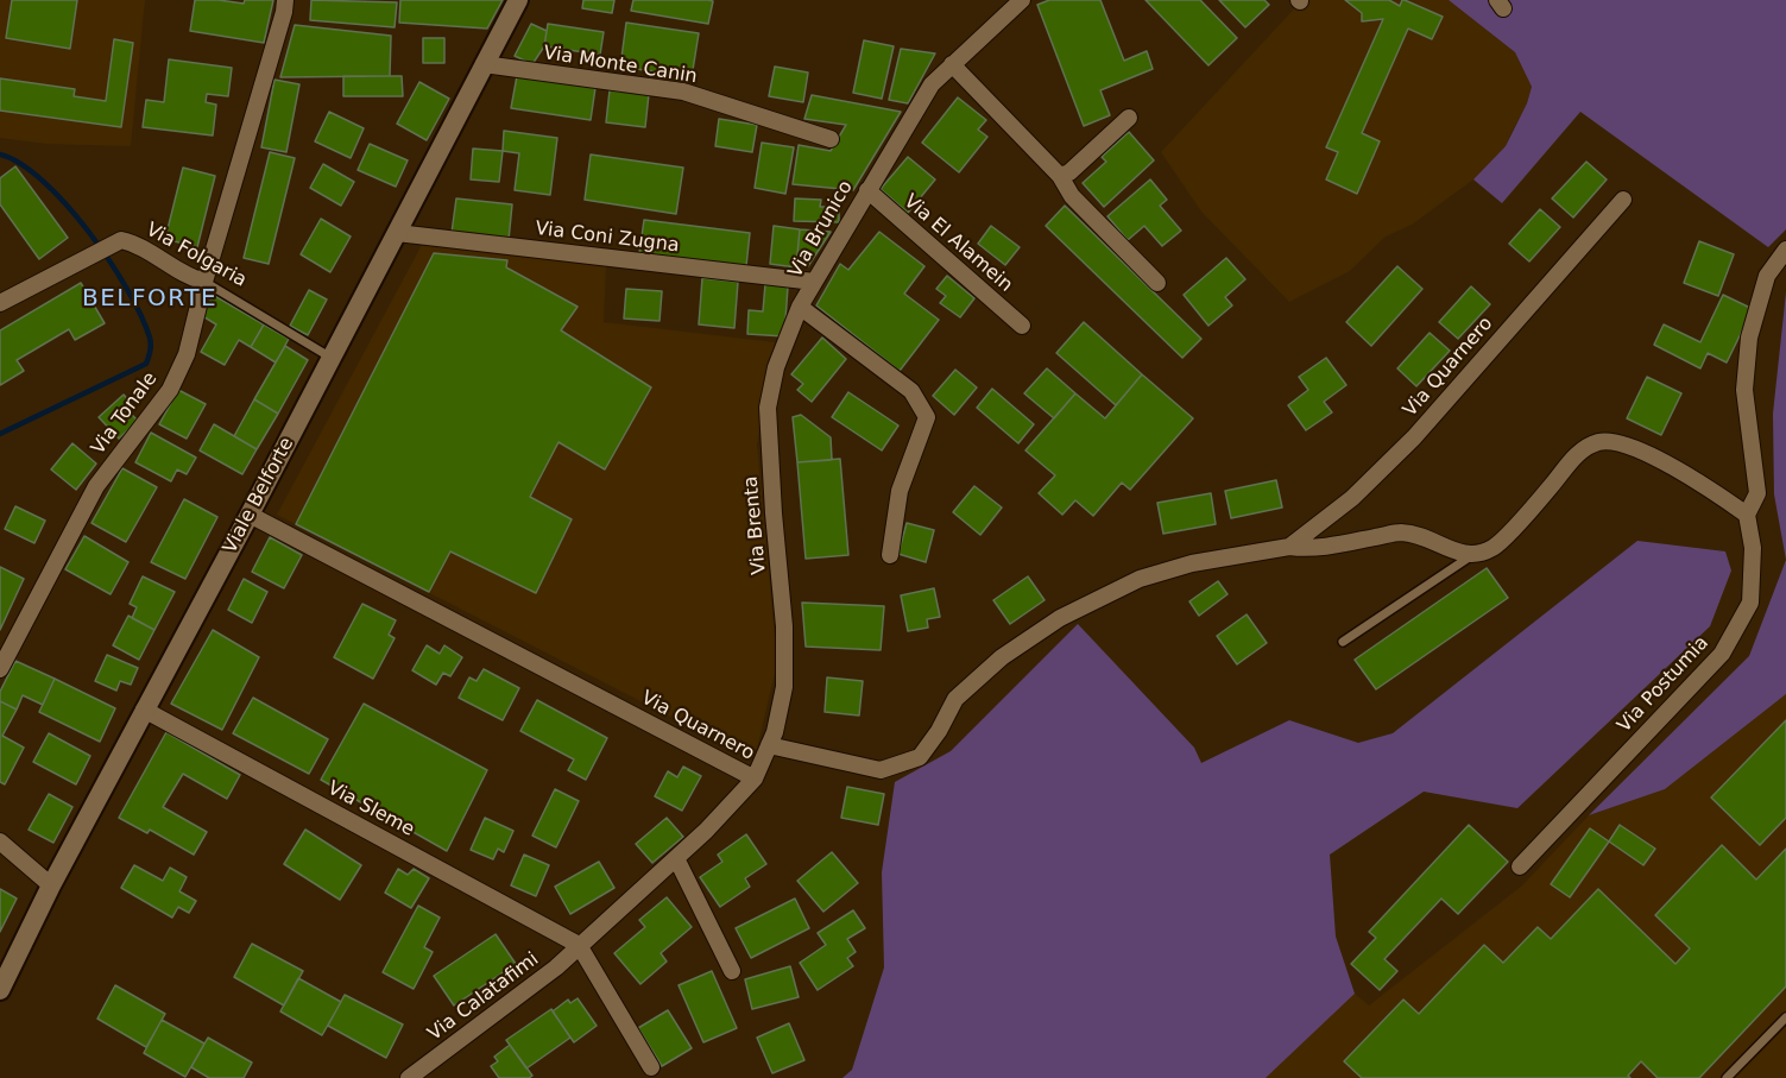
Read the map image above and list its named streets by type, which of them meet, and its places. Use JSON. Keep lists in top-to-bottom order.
{
  "streets": {
    "main road": ["Viale Belforte"],
    "street": [
      "Via Monte Canin",
      "Via Brunico",
      "Via Coni Zugna",
      "Via El Alamein",
      "Via Folgaria",
      "Via Quarnero",
      "Via Tonale",
      "Via Brenta",
      "Via Postumia",
      "Via Sleme",
      "Via Calatafimi"
    ]
  },
  "crossings": [
    ["Via Monte Canin", "Viale Belforte"],
    ["Via Brunico", "Via Coni Zugna"],
    ["Via Brunico", "Via El Alamein"],
    ["Via Brunico", "Via Brenta"],
    ["Via Coni Zugna", "Viale Belforte"],
    ["Via Folgaria", "Via Tonale"],
    ["Via Folgaria", "Viale Belforte"],
    ["Via Quarnero", "Viale Belforte"],
    ["Via Quarnero", "Via Brenta"],
    ["Via Quarnero", "Via Calatafimi"],
    ["Viale Belforte", "Via Sleme"],
    ["Via Sleme", "Via Calatafimi"]
  ],
  "districts": ["BELFORTE"]
}
